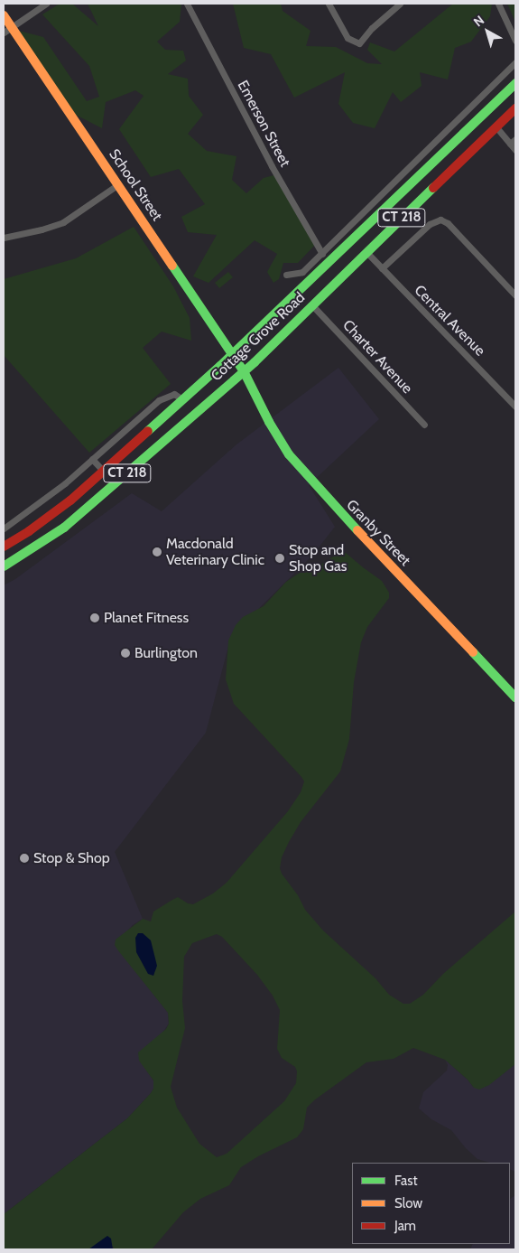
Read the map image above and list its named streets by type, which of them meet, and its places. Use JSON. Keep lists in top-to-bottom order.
{
  "streets": {
    "main road": [
      "School Street",
      "CT 218",
      "Cottage Grove Road",
      "Granby Street"
    ],
    "street": ["Emerson Street", "Central Avenue", "Charter Avenue"]
  },
  "crossings": [
    ["Emerson Street", "Cottage Grove Road"],
    ["School Street", "Cottage Grove Road"],
    ["School Street", "Granby Street"],
    ["Central Avenue", "Cottage Grove Road"],
    ["Cottage Grove Road", "Charter Avenue"],
    ["Cottage Grove Road", "Granby Street"]
  ],
  "places": [
    "Macdonald Veterinary Clinic",
    "Stop and Shop Gas",
    "Planet Fitness",
    "Burlington",
    "Stop & Shop"
  ],
  "legend": ["Fast", "Slow", "Jam"],
  "north": "top left"
}
